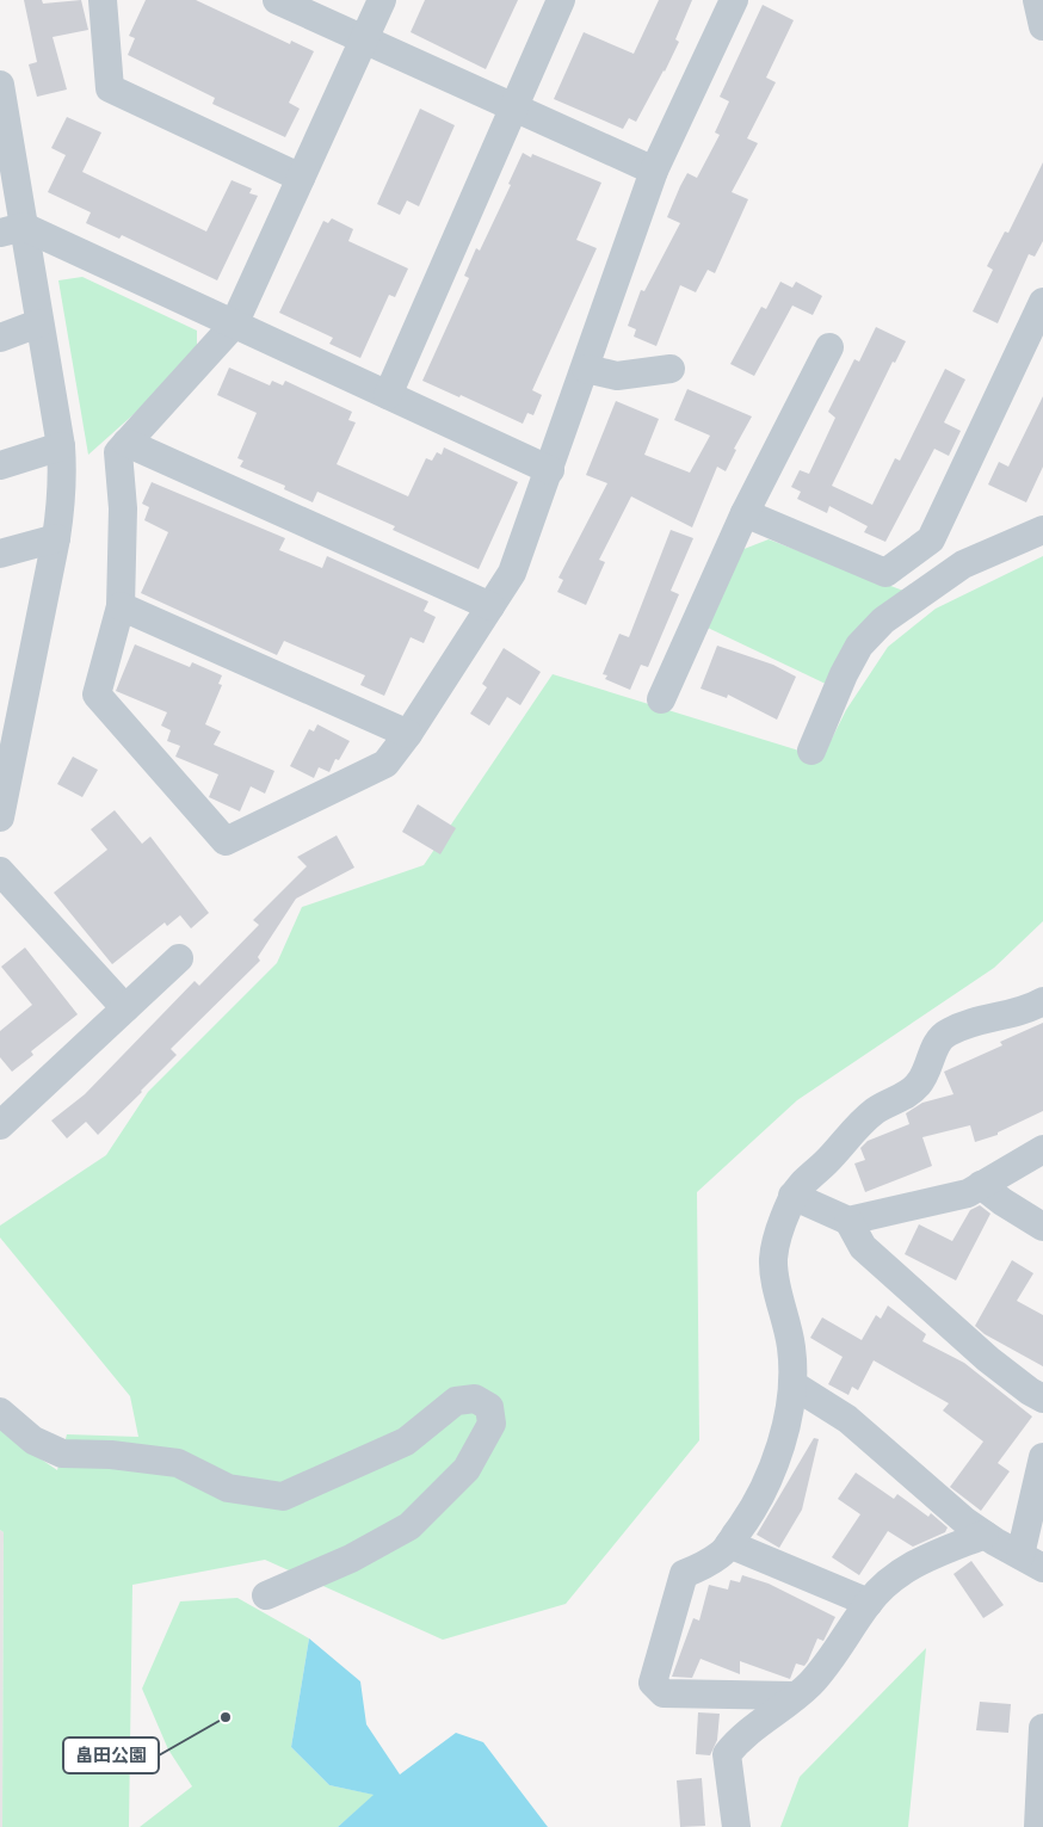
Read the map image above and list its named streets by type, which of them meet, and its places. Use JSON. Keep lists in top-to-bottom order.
{
  "places": ["畠田公園"]
}
